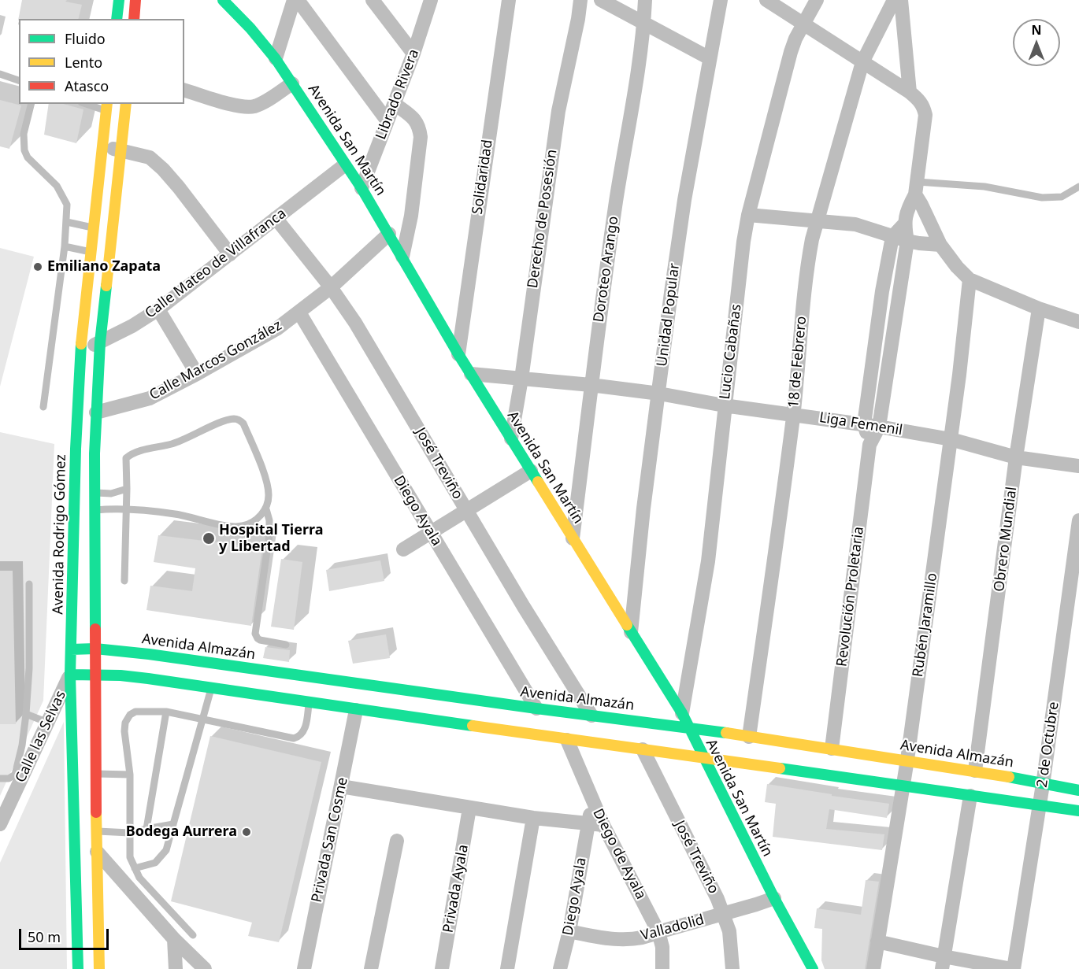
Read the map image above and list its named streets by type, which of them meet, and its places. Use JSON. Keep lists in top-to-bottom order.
{
  "streets": {
    "main road": ["Avenida San Martín", "Avenida Rodrigo Gómez", "Avenida Almazán"],
    "street": [
      "Librado Rivera",
      "Solidaridad",
      "Derecho de Posesión",
      "Calle Mateo de Villafranca",
      "Doroteo Arango",
      "Unidad Popular",
      "Lucio Cabañas",
      "Calle Marcos González",
      "18 de Febrero",
      "Liga Femenil",
      "José Treviño",
      "Diego Ayala",
      "Obrero Mundial",
      "Revolución Proletaria",
      "Rubén Jaramillo",
      "Calle las Selvas",
      "2 de Octubre",
      "Privada San Cosme",
      "Diego de Ayala",
      "Privada Ayala",
      "Valladolid"
    ]
  },
  "crossings": [
    ["Librado Rivera", "Avenida San Martín"],
    ["Avenida San Martín", "Solidaridad"],
    ["Avenida San Martín", "Derecho de Posesión"],
    ["Avenida San Martín", "Calle Mateo de Villafranca"],
    ["Avenida San Martín", "Doroteo Arango"],
    ["Avenida San Martín", "Unidad Popular"],
    ["Avenida San Martín", "Lucio Cabañas"],
    ["Avenida San Martín", "Calle Marcos González"],
    ["Avenida San Martín", "Liga Femenil"],
    ["Avenida San Martín", "Avenida Almazán"],
    ["Avenida San Martín", "Valladolid"],
    ["Derecho de Posesión", "Liga Femenil"],
    ["Calle Mateo de Villafranca", "José Treviño"],
    ["Calle Mateo de Villafranca", "Avenida Rodrigo Gómez"],
    ["Doroteo Arango", "Liga Femenil"],
    ["Unidad Popular", "Liga Femenil"],
    ["Lucio Cabañas", "Liga Femenil"],
    ["Lucio Cabañas", "Avenida Almazán"],
    ["Calle Marcos González", "José Treviño"],
    ["Calle Marcos González", "Diego Ayala"],
    ["18 de Febrero", "Liga Femenil"],
    ["18 de Febrero", "Avenida Almazán"],
    ["Liga Femenil", "Obrero Mundial"],
    ["Liga Femenil", "Revolución Proletaria"],
    ["Liga Femenil", "Rubén Jaramillo"],
    ["José Treviño", "Avenida Almazán"],
    ["José Treviño", "Valladolid"],
    ["Diego Ayala", "Avenida Almazán"],
    ["Diego Ayala", "Diego de Ayala"],
    ["Diego Ayala", "Valladolid"],
    ["Avenida Rodrigo Gómez", "Avenida Almazán"],
    ["Avenida Rodrigo Gómez", "Calle las Selvas"],
    ["Obrero Mundial", "Avenida Almazán"],
    ["Revolución Proletaria", "Avenida Almazán"],
    ["Rubén Jaramillo", "Avenida Almazán"],
    ["Avenida Almazán", "2 de Octubre"],
    ["Diego de Ayala", "Valladolid"]
  ],
  "places": ["Emiliano Zapata", "Hospital Tierra y Libertad", "Bodega Aurrera"],
  "legend": ["Fluido", "Lento", "Atasco"],
  "scale_bar": "50 m",
  "north": "top"
}
